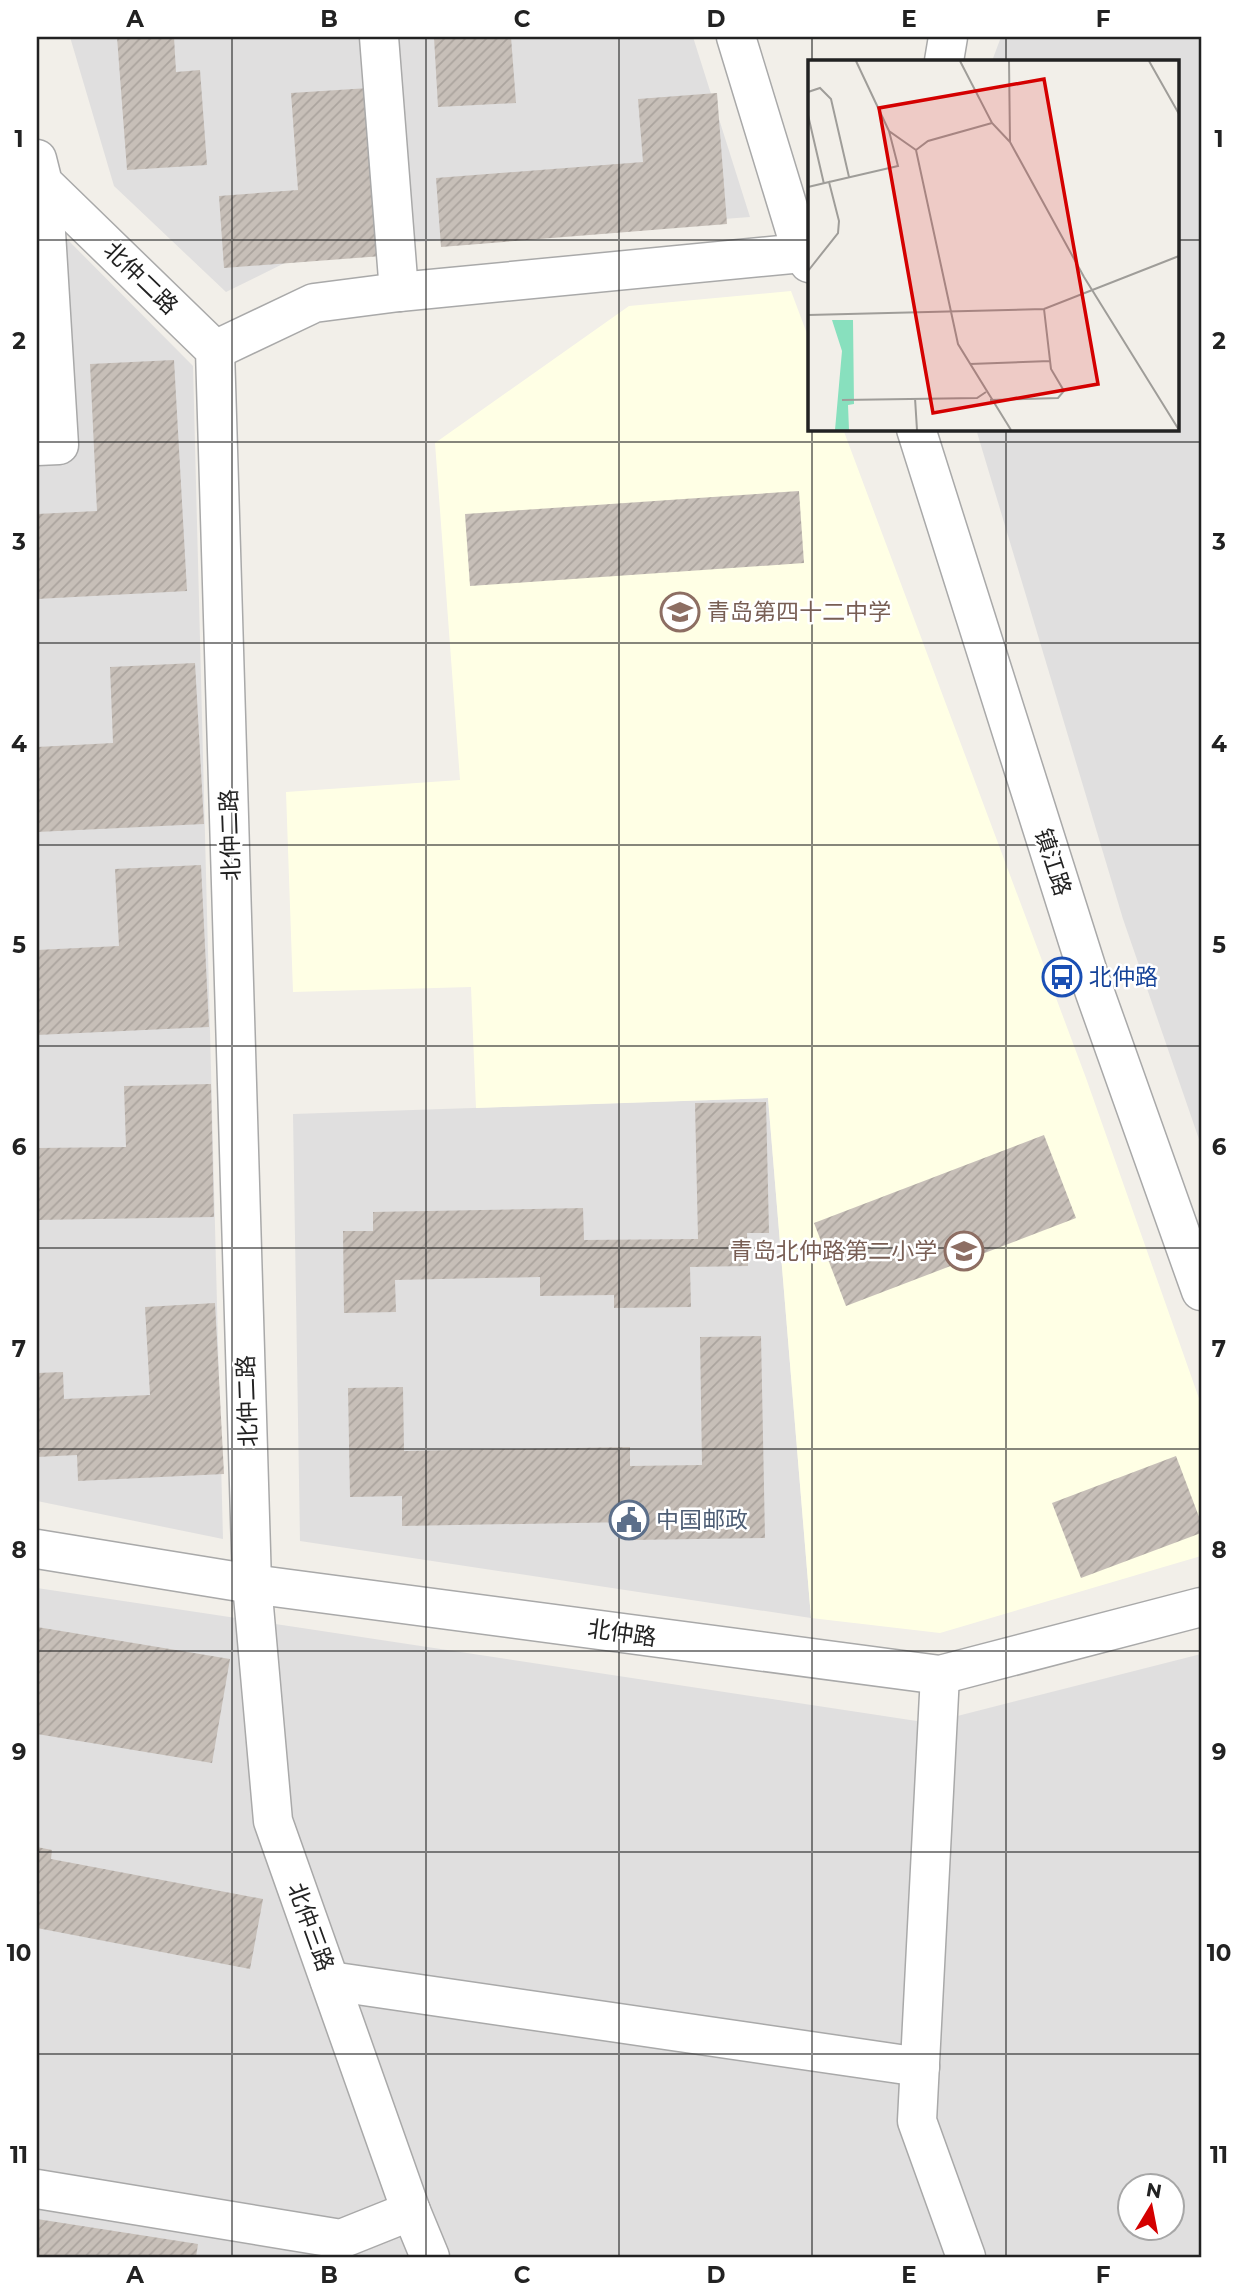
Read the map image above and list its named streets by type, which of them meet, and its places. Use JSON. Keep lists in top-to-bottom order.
{
  "streets": {
    "street": [
      "北仲二路",
      "镇江路",
      "北仲路",
      "北仲三路"
    ]
  },
  "crossings": [
    ["北仲二路", "北仲路"],
    ["北仲二路", "北仲三路"],
    ["北仲路", "北仲三路"]
  ],
  "places": {
    "school or university": ["青岛第四十二中学", "青岛北仲路第二小学"],
    "bus stop": ["北仲路"],
    "public building": ["中国邮政"]
  },
  "north": "top",
  "grid": {
    "columns": [
      "A",
      "B",
      "C",
      "D",
      "E",
      "F"
    ],
    "rows": [
      "1",
      "2",
      "3",
      "4",
      "5",
      "6",
      "7",
      "8",
      "9",
      "10",
      "11"
    ]
  }
}
